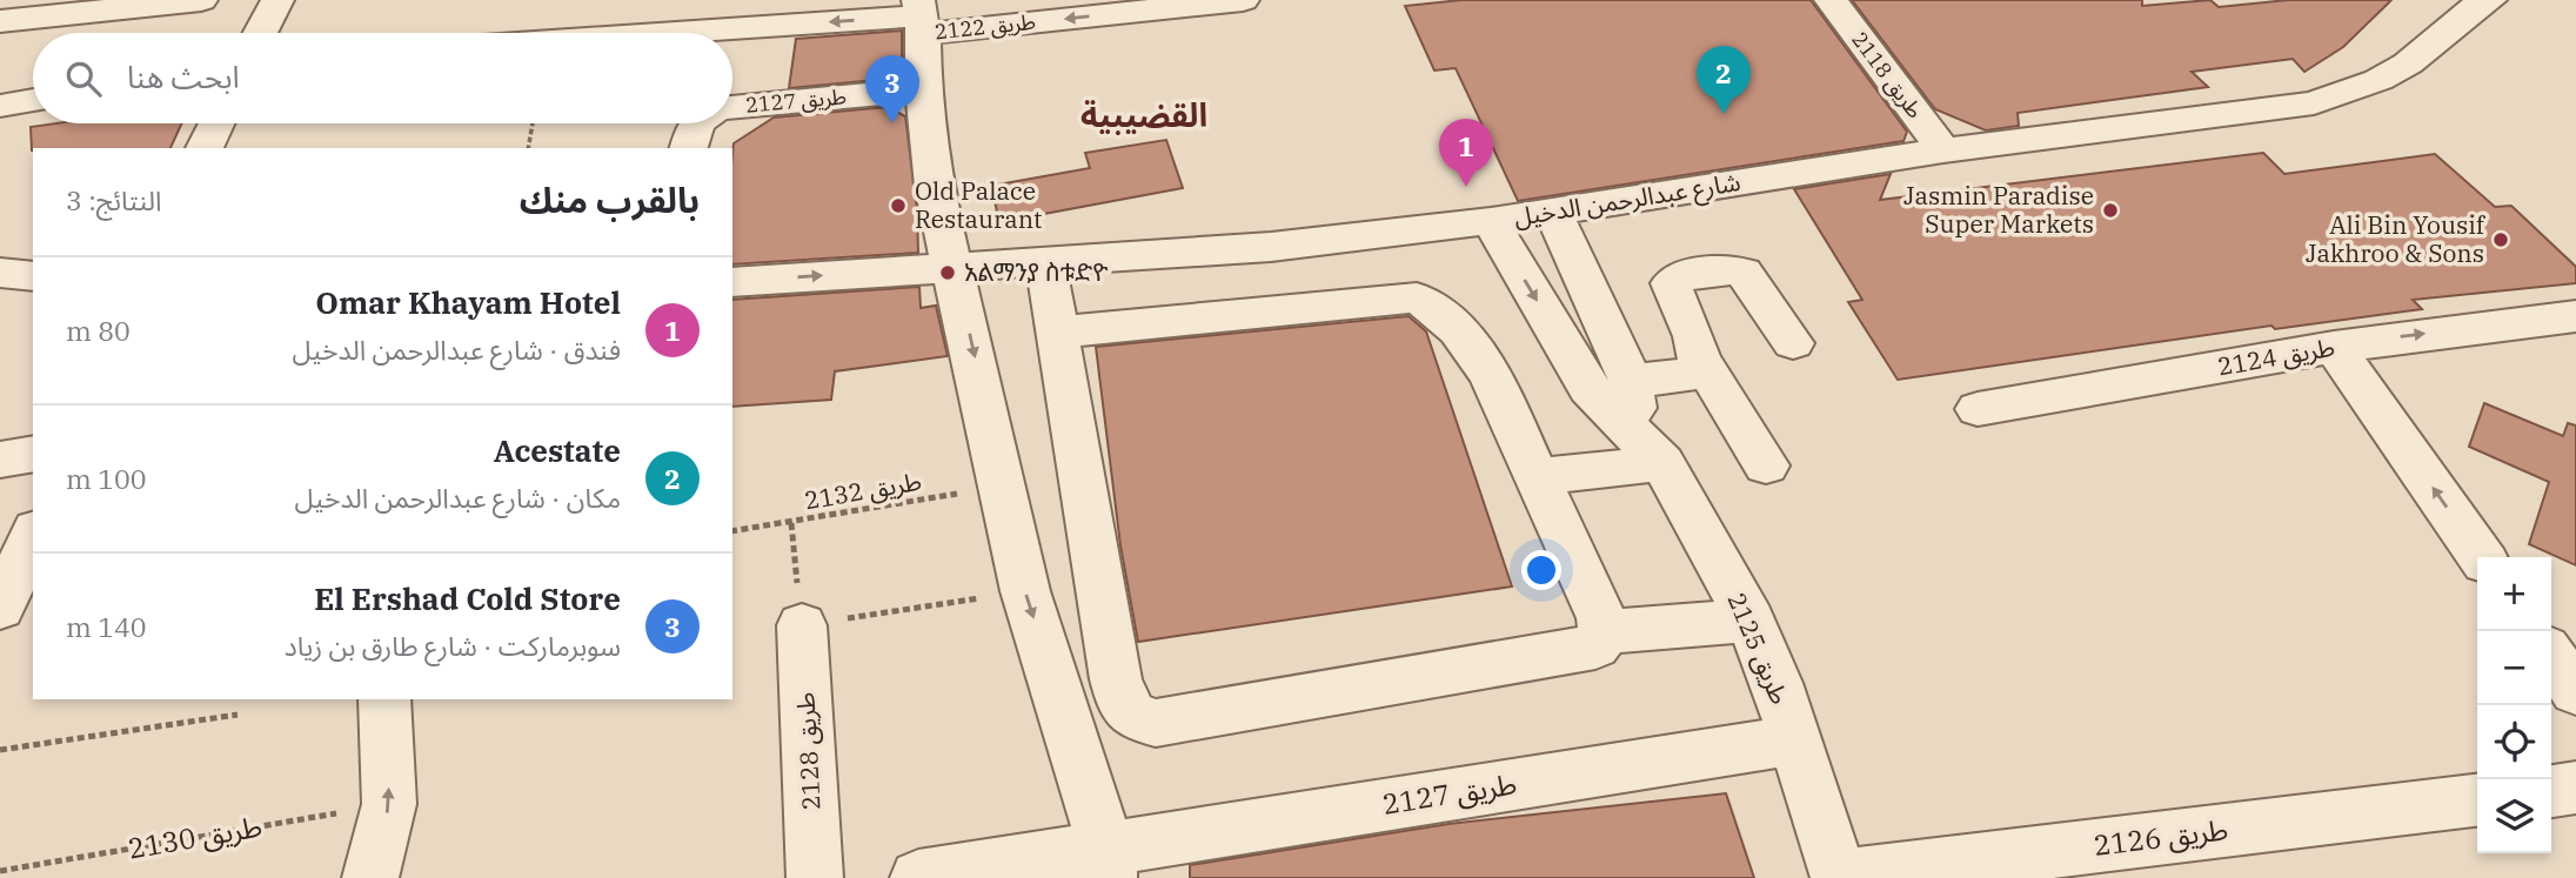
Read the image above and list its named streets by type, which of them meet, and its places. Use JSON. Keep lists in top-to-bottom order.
{
  "streets": {
    "street": [
      "طريق 2122",
      "طريق 2118",
      "طريق 2127",
      "شارع عبدالرحمن الدخيل",
      "طريق 2124",
      "طريق 2125",
      "طريق 2128",
      "طريق 2126"
    ],
    "path": ["طريق 2132", "طريق 2130"]
  },
  "crossings": [
    ["طريق 2118", "شارع عبدالرحمن الدخيل"],
    ["طريق 2127", "طريق 2125"],
    ["شارع عبدالرحمن الدخيل", "طريق 2125"],
    ["طريق 2125", "طريق 2126"]
  ],
  "one_way": ["طريق 2122", "طريق 2124"],
  "districts": ["القضيبية"],
  "places": [
    "Old Palace Restaurant",
    "Jasmin Paradise Super Markets",
    "Ali Bin Yousif Jakhroo & Sons",
    "አልማንያ ስቱድዮ"
  ],
  "page": {
    "search": "ابحث هنا",
    "pins": ["2", "3", "1"],
    "heading": ["بالقرب منك", "النتائج: 3"],
    "list": [
      {
        "mark": "1",
        "name": "Omar Khayam Hotel",
        "note": "فندق · شارع عبدالرحمن الدخيل",
        "value": "80 m"
      },
      {
        "mark": "2",
        "name": "Acestate",
        "note": "مكان · شارع عبدالرحمن الدخيل",
        "value": "100 m"
      },
      {
        "mark": "3",
        "name": "El Ershad Cold Store",
        "note": "سوبرماركت · شارع طارق بن زياد",
        "value": "140 m"
      }
    ],
    "map_buttons": ["+", "−"]
  }
}
